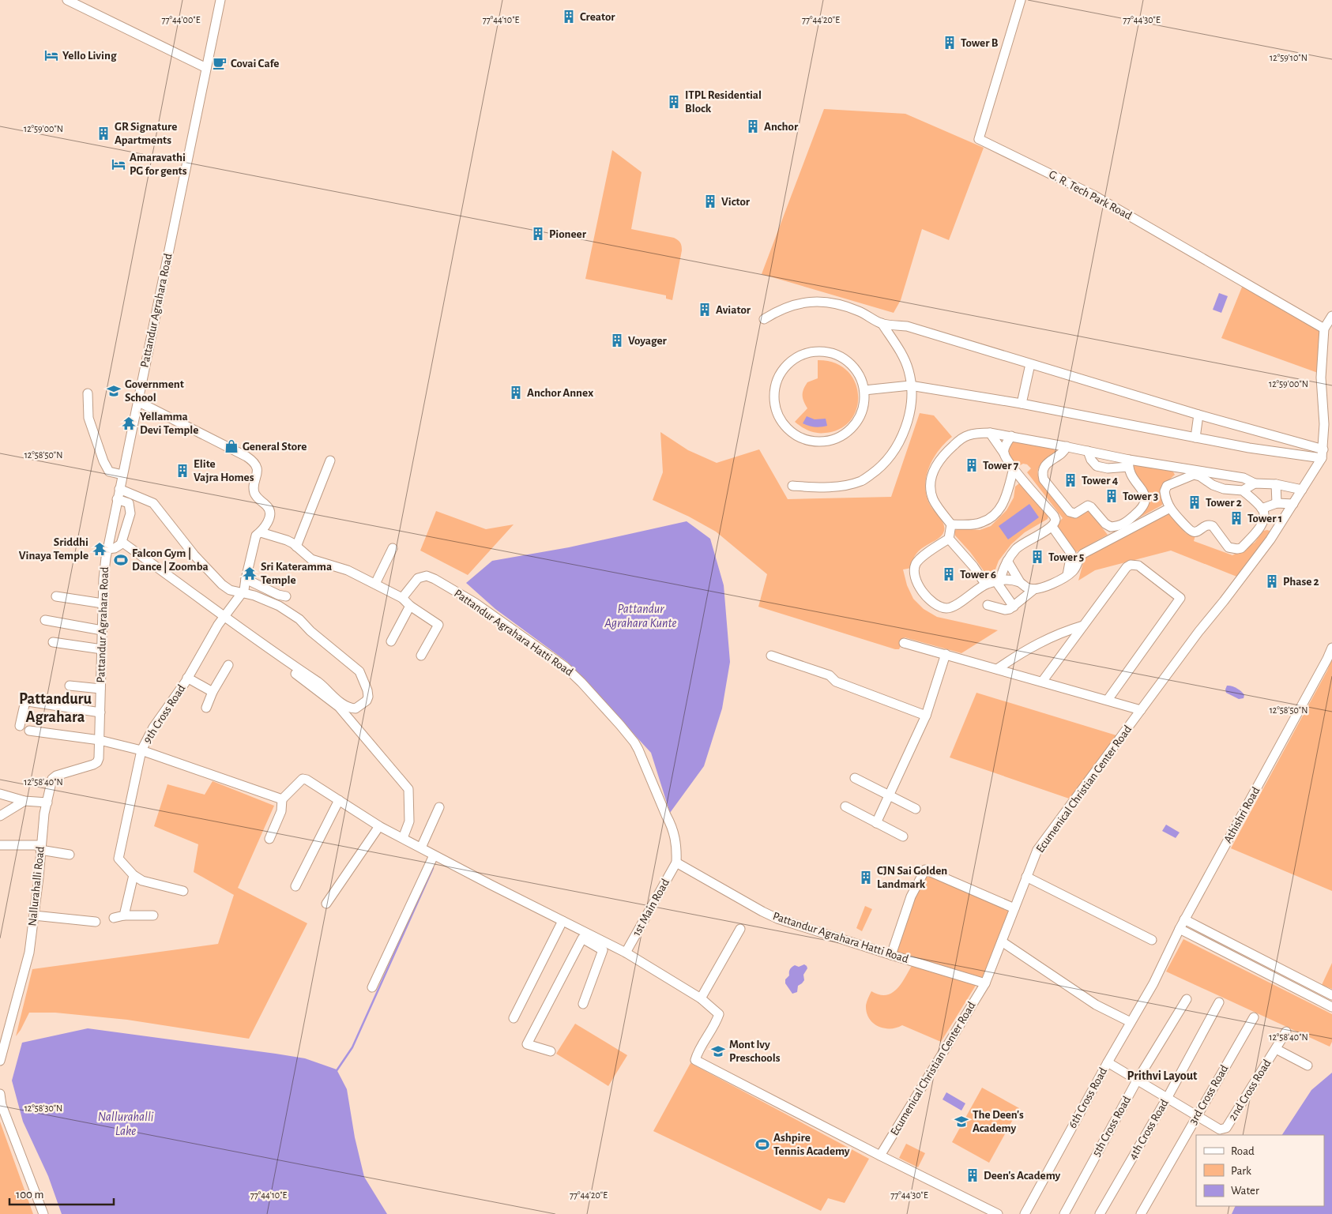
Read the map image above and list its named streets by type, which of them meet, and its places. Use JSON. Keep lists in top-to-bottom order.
{
  "streets": {
    "street": [
      "G. R. Tech Park Road",
      "Pattandur Agrahara Road",
      "Pattandur Agrahara Hatti Road",
      "9th Cross Road",
      "Ecumenical Christian Center Road",
      "Athishri Road",
      "Nallurahalli Road",
      "1st Main Road",
      "2nd Cross Road",
      "3rd Cross Road",
      "6th Cross Road",
      "5th Cross Road",
      "4th Cross Road"
    ]
  },
  "crossings": [
    ["Pattandur Agrahara Road", "Nallurahalli Road"],
    ["Pattandur Agrahara Hatti Road", "Ecumenical Christian Center Road"],
    ["Pattandur Agrahara Hatti Road", "1st Main Road"],
    ["Athishri Road", "6th Cross Road"],
    ["2nd Cross Road", "3rd Cross Road"]
  ],
  "districts": ["Pattanduru Agrahara", "Prithvi Layout"],
  "water": ["Pattandur Agrahara Kunte", "Nallurahalli Lake"],
  "places": {
    "building": [
      "Creator",
      "Tower B",
      "ITPL Residential Block",
      "Anchor",
      "GR Signature Apartments",
      "Victor",
      "Pioneer",
      "Aviator",
      "Voyager",
      "Anchor Annex",
      "Tower 7",
      "Elite Vajra Homes",
      "Tower 4",
      "Tower 3",
      "Tower 2",
      "Tower 1",
      "Tower 5",
      "Tower 6",
      "Phase 2",
      "CJN Sai Golden Landmark",
      "Deen's Academy"
    ],
    "hotel": ["Yello Living", "Amaravathi PG for gents"],
    "cafe": ["Covai Cafe"],
    "school or university": ["Government School", "Mont Ivy Preschools", "The Deen's Academy"],
    "temple": ["Yellamma Devi Temple", "Sriddhi Vinaya Temple", "Sri Kateramma Temple"],
    "shop": ["General Store"],
    "sports": ["Falcon Gym | Dance | Zoomba", "Ashpire Tennis Academy"]
  },
  "legend": ["Road", "Park", "Water"],
  "scale_bar": "100 m",
  "coordinates": [
    "77°44'00\"E",
    "77°44'10\"E",
    "77°44'20\"E",
    "77°44'30\"E",
    "12°59'10\"N",
    "12°59'00\"N",
    "12°58'50\"N",
    "12°58'40\"N",
    "12°58'30\"N"
  ]
}
